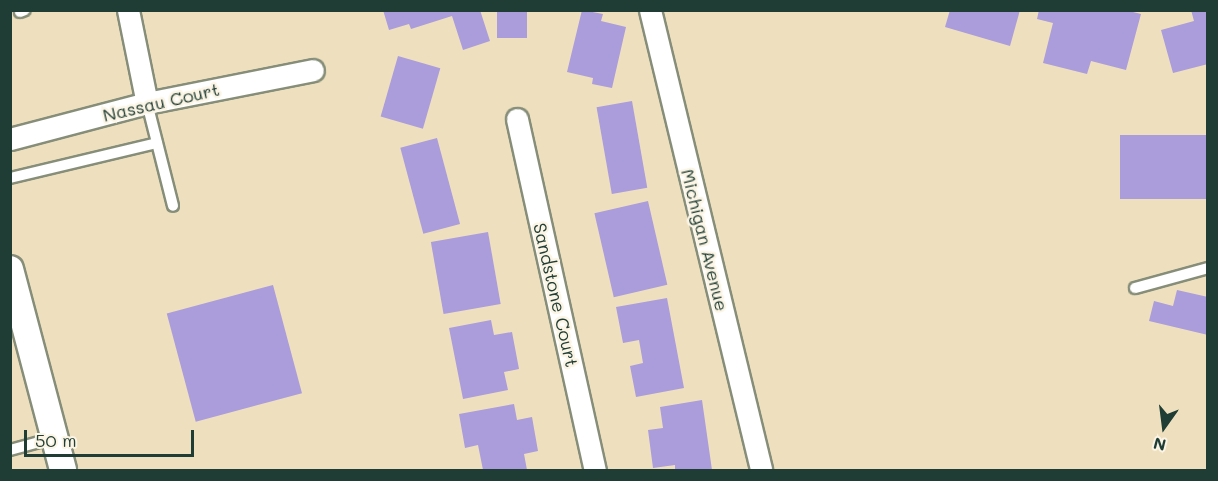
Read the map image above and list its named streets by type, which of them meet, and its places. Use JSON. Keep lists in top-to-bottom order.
{
  "streets": {
    "street": ["Nassau Court", "Michigan Avenue", "Sandstone Court"]
  },
  "scale_bar": "50 m",
  "north": "bottom"
}
